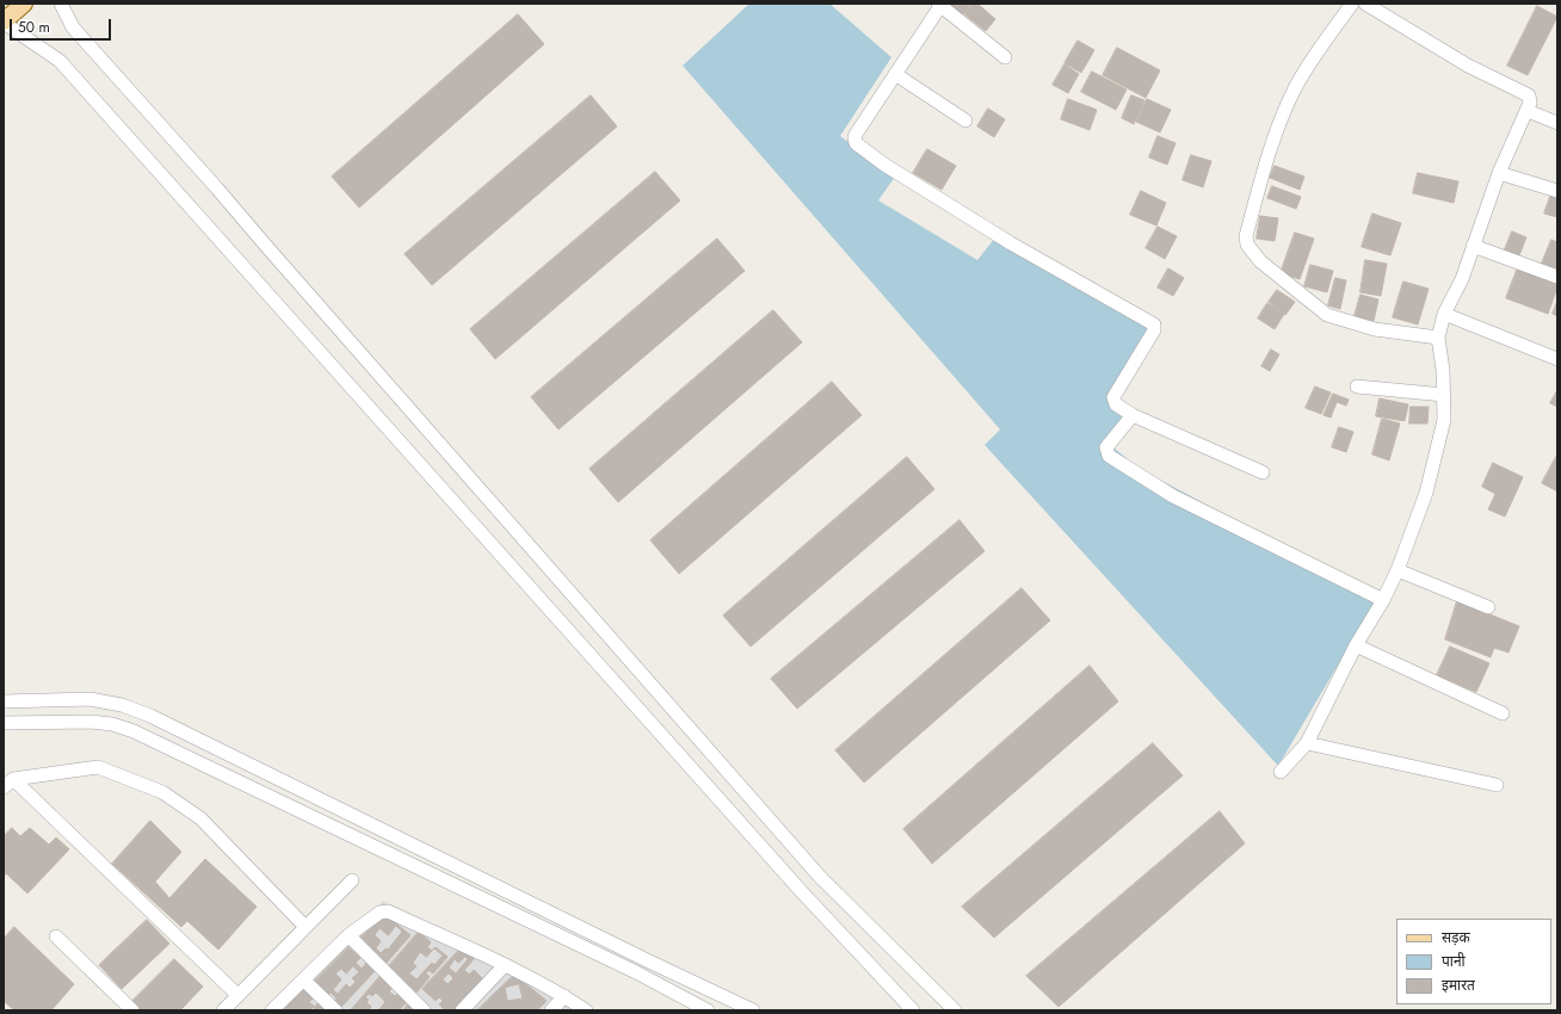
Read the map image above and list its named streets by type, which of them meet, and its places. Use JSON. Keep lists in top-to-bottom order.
{
  "legend": ["सड़क", "पानी", "इमारत"],
  "scale_bar": "50 m"
}
